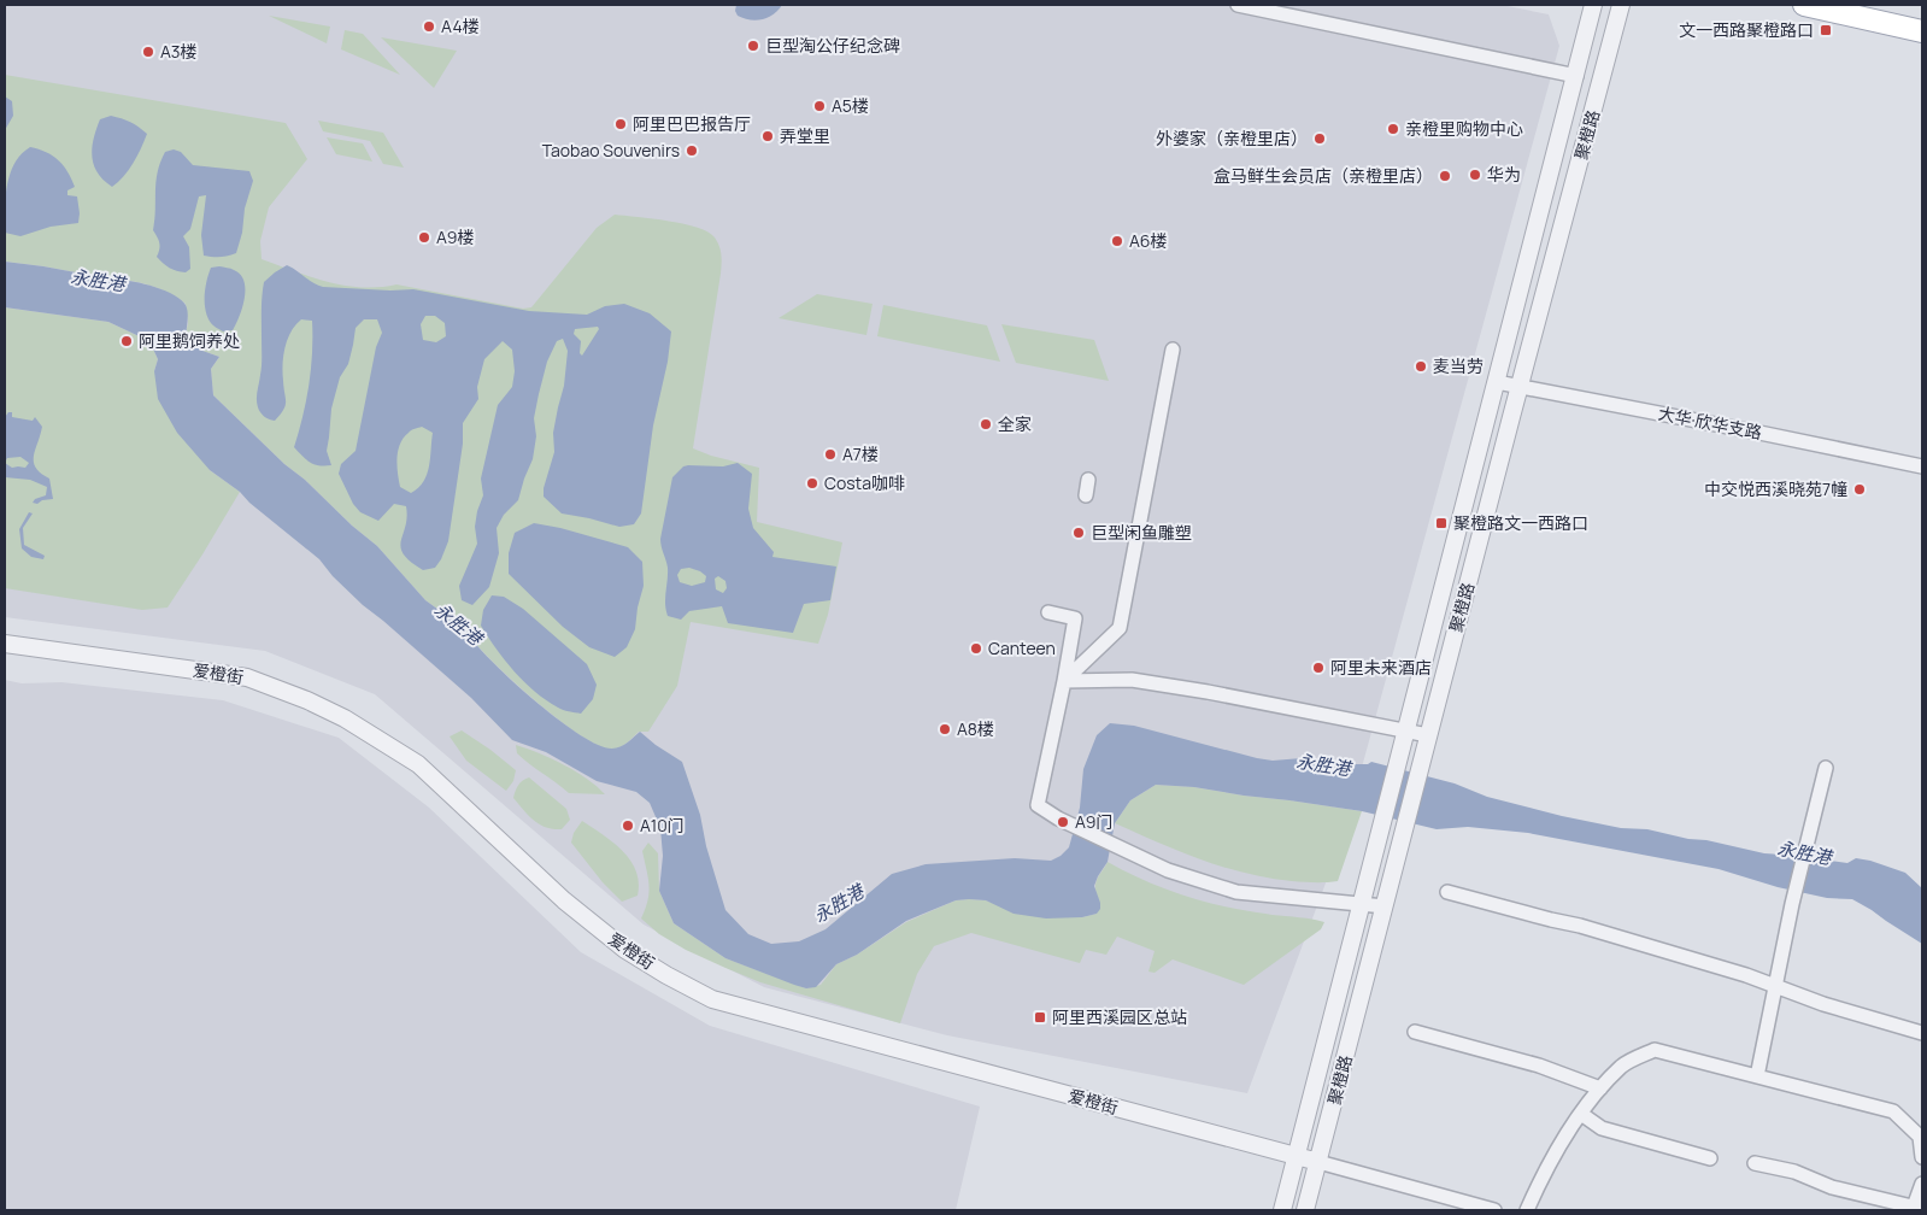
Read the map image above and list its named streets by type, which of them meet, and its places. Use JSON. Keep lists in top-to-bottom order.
{
  "streets": {
    "street": ["聚橙路", "大华·欣华支路", "爱橙街"]
  },
  "crossings": [
    ["聚橙路", "大华·欣华支路"],
    ["聚橙路", "爱橙街"]
  ],
  "water": ["永胜港"],
  "places": {
    "other": [
      "A4楼",
      "巨型淘公仔纪念碑",
      "A3楼",
      "A5楼",
      "阿里巴巴报告厅",
      "亲橙里购物中心",
      "弄堂里",
      "外婆家（亲橙里店）",
      "Taobao Souvenirs",
      "华为",
      "盒马鲜生会员店（亲橙里店）",
      "A9楼",
      "A6楼",
      "阿里鹅饲养处",
      "麦当劳",
      "全家",
      "A7楼",
      "Costa咖啡",
      "中交悦西溪晓苑7幢",
      "巨型闲鱼雕塑",
      "Canteen",
      "阿里未来酒店",
      "A8楼",
      "A9门",
      "A10门"
    ],
    "transit": ["文一西路聚橙路口", "聚橙路文一西路口", "阿里西溪园区总站"]
  }
}
